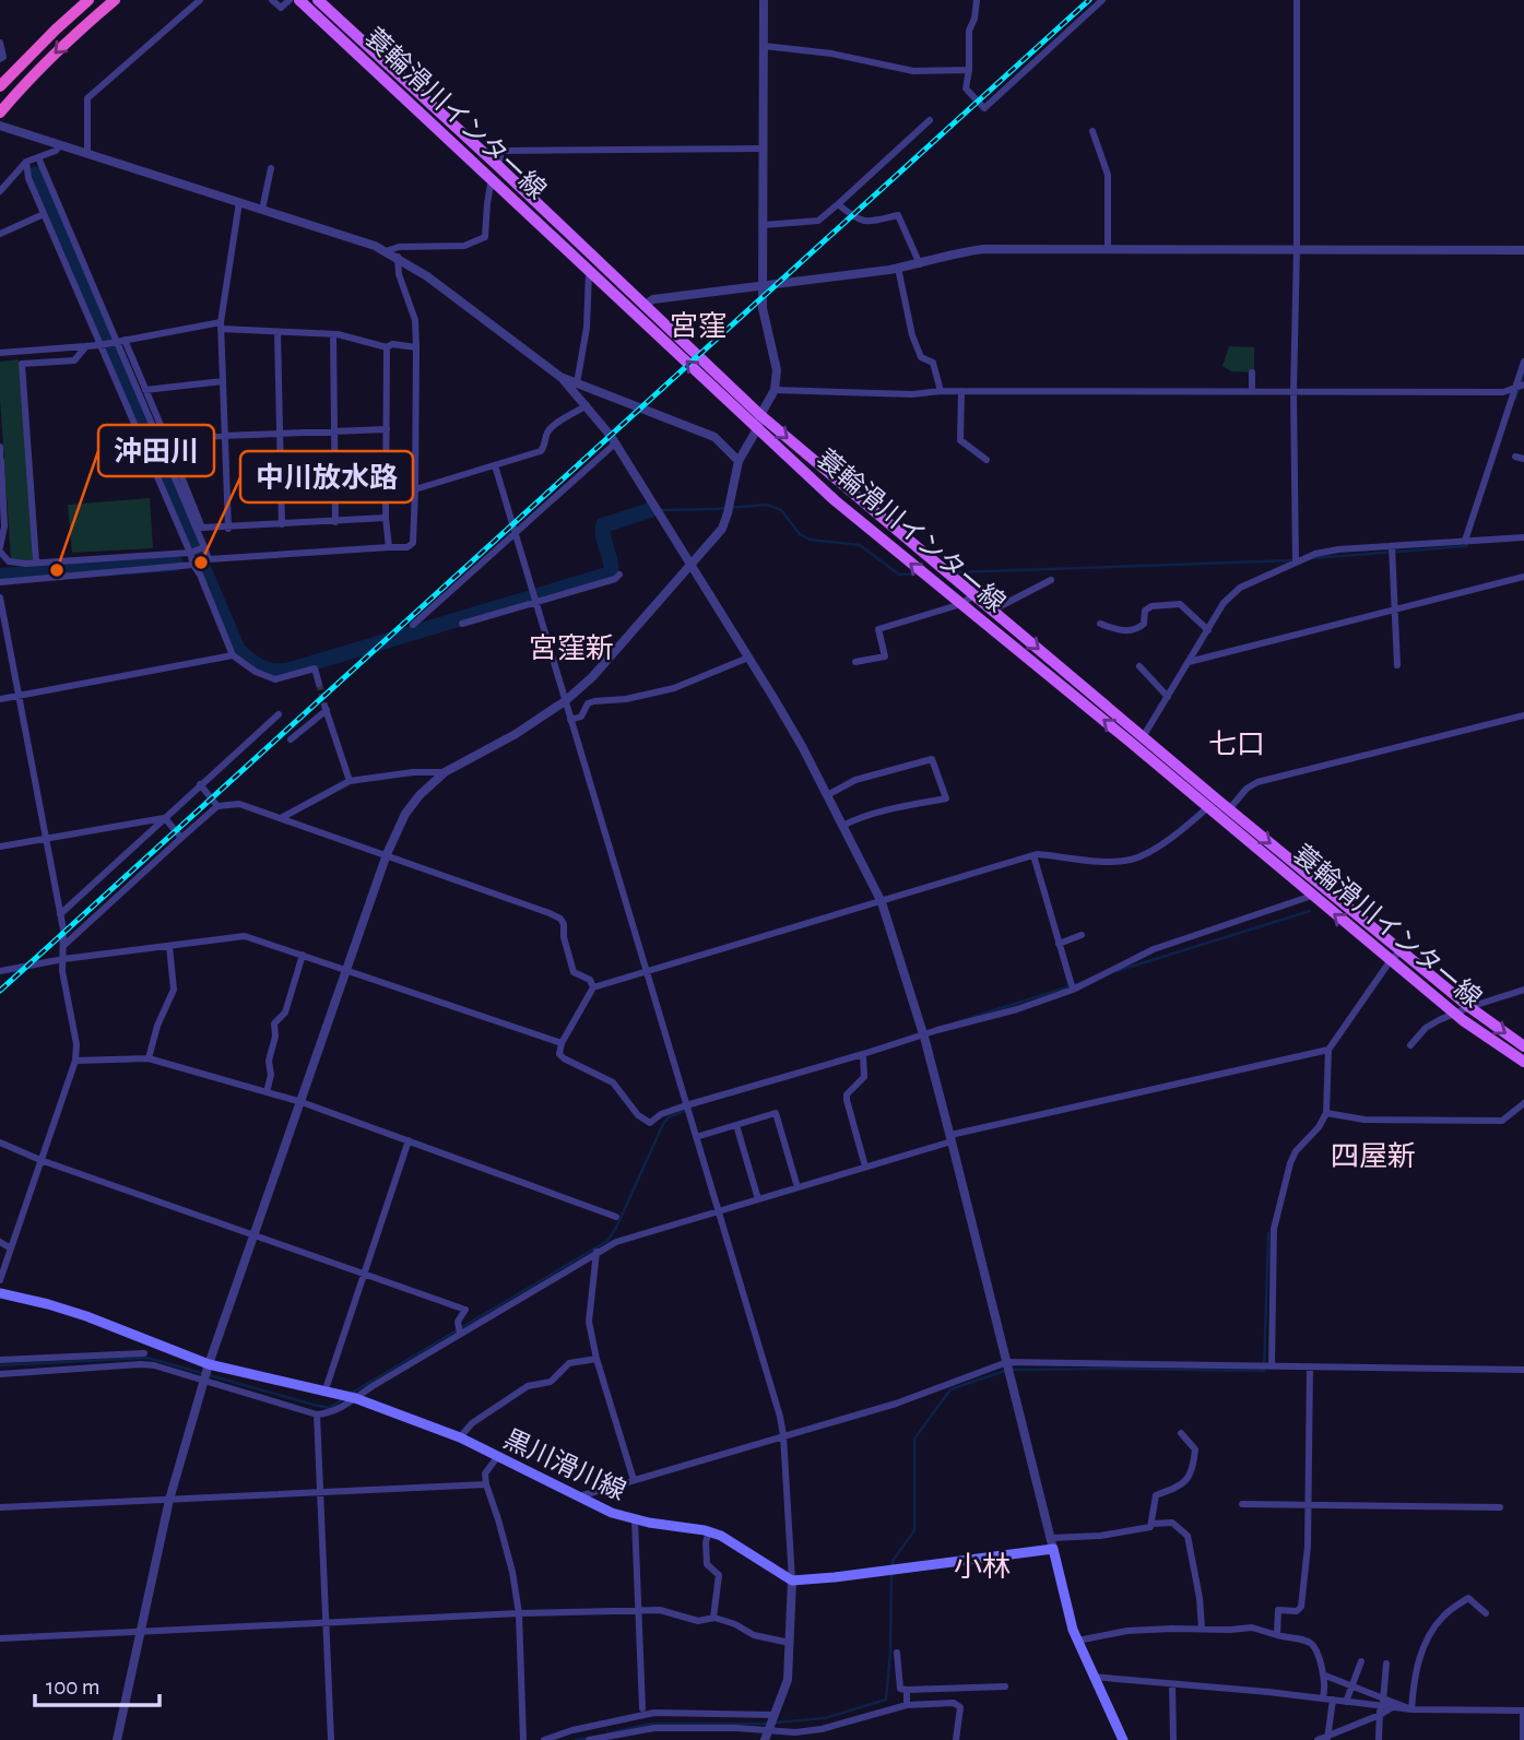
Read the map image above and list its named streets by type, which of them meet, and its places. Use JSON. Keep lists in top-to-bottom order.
{
  "streets": {
    "main road": ["蓑輪滑川インター線", "黒川滑川線"]
  },
  "districts": [
    "宮窪",
    "宮窪新",
    "七口",
    "四屋新",
    "小林"
  ],
  "places": ["中川放水路", "沖田川"],
  "scale_bar": "100 m"
}
